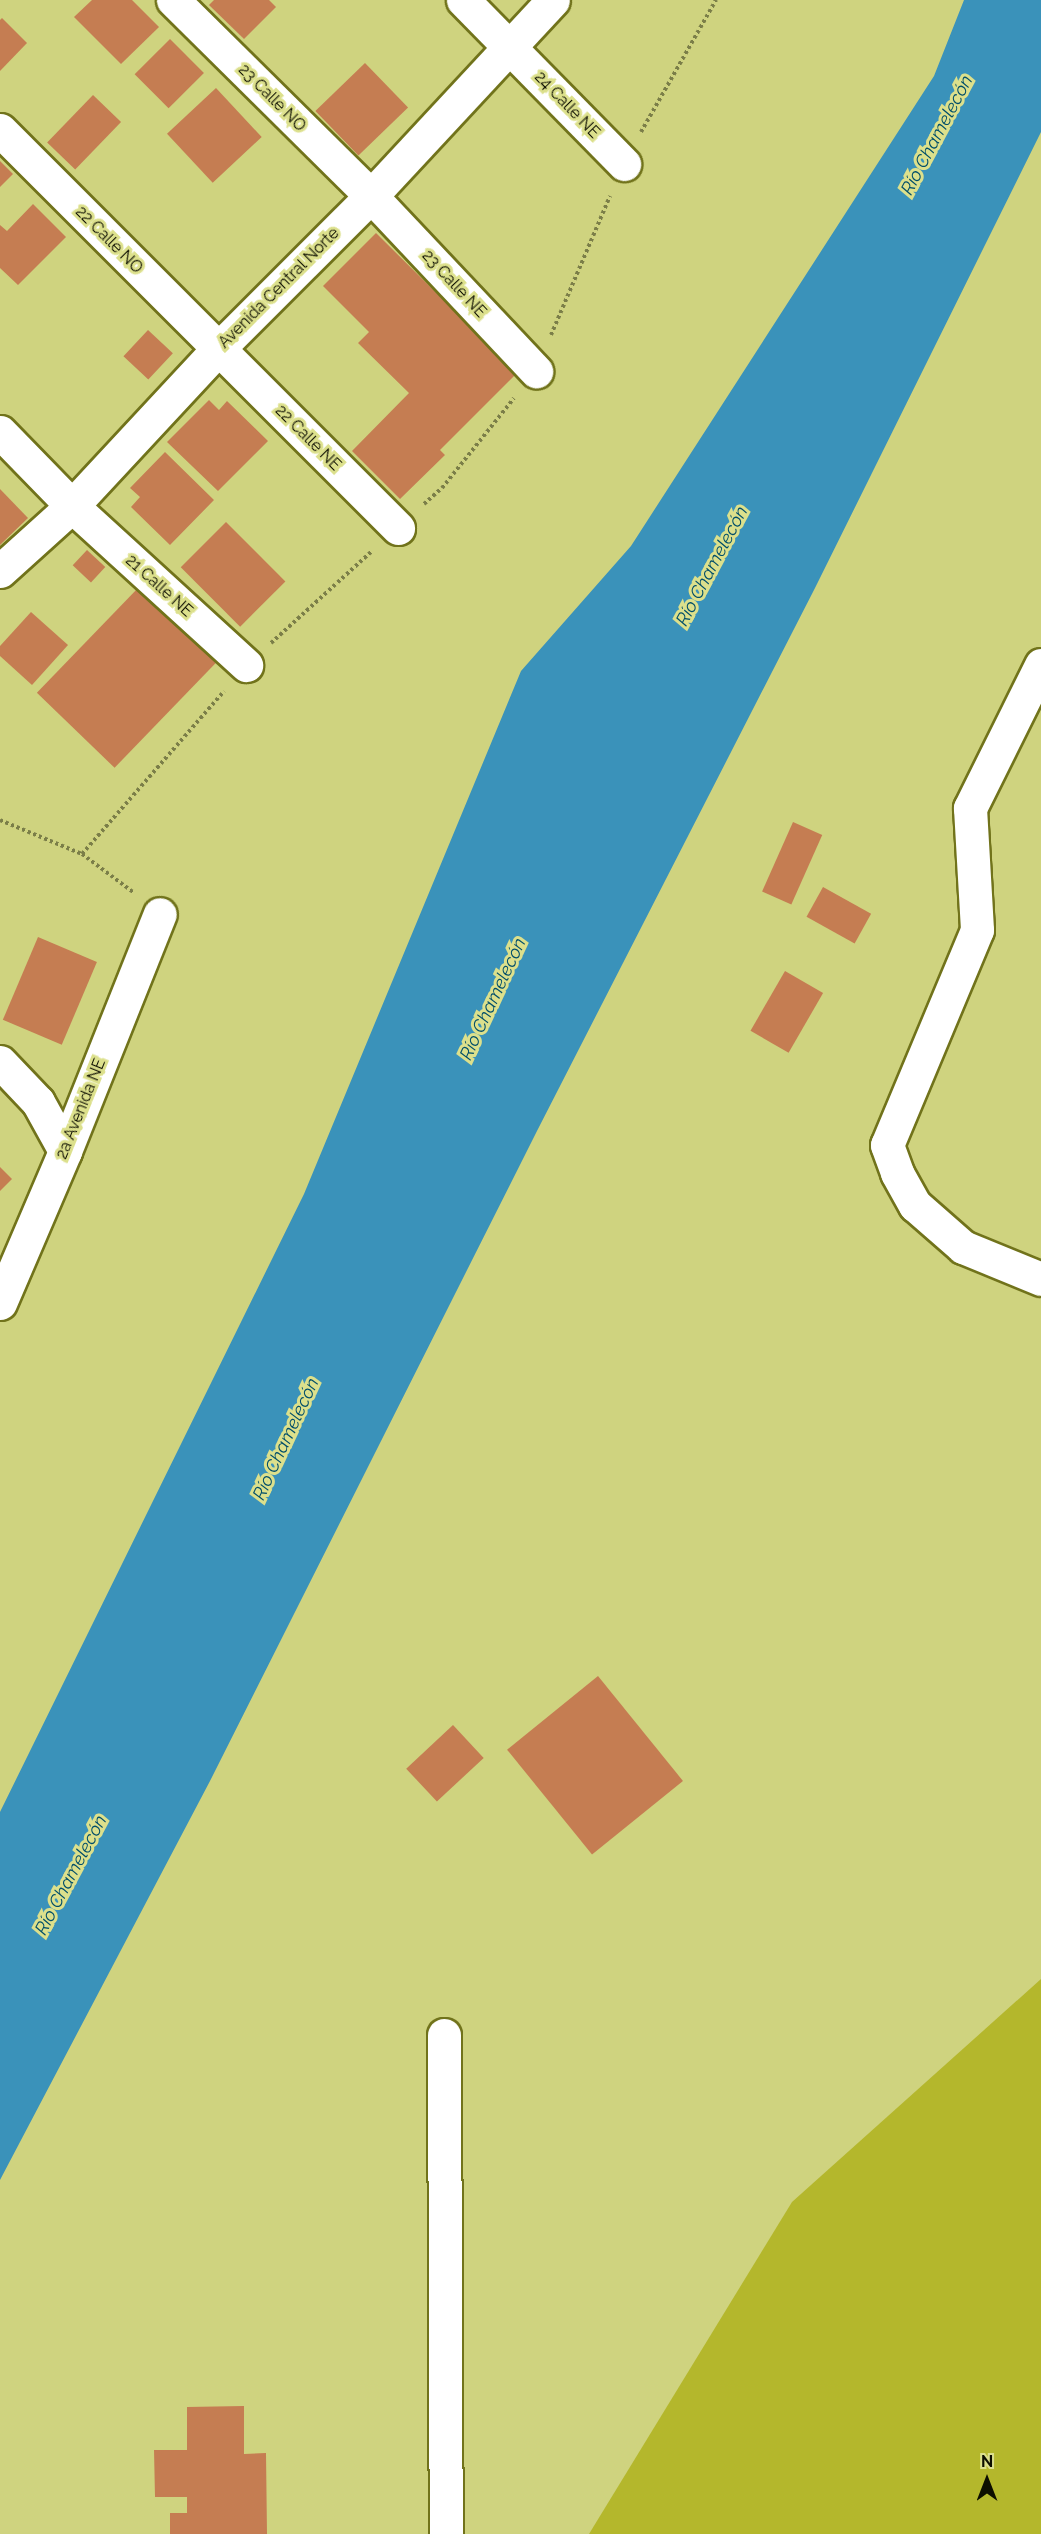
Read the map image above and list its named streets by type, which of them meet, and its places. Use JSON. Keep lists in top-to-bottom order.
{
  "streets": {
    "street": [
      "23 Calle NO",
      "24 Calle NE",
      "22 Calle NO",
      "23 Calle NE",
      "Avenida Central Norte",
      "22 Calle NE",
      "21 Calle NE",
      "2a Avenida NE"
    ]
  },
  "crossings": [
    ["23 Calle NO", "23 Calle NE"],
    ["23 Calle NO", "Avenida Central Norte"],
    ["24 Calle NE", "Avenida Central Norte"],
    ["22 Calle NO", "Avenida Central Norte"],
    ["22 Calle NO", "22 Calle NE"],
    ["23 Calle NE", "Avenida Central Norte"],
    ["Avenida Central Norte", "22 Calle NE"],
    ["Avenida Central Norte", "21 Calle NE"]
  ],
  "water": ["Río Chamelecón"],
  "north": "top"
}
